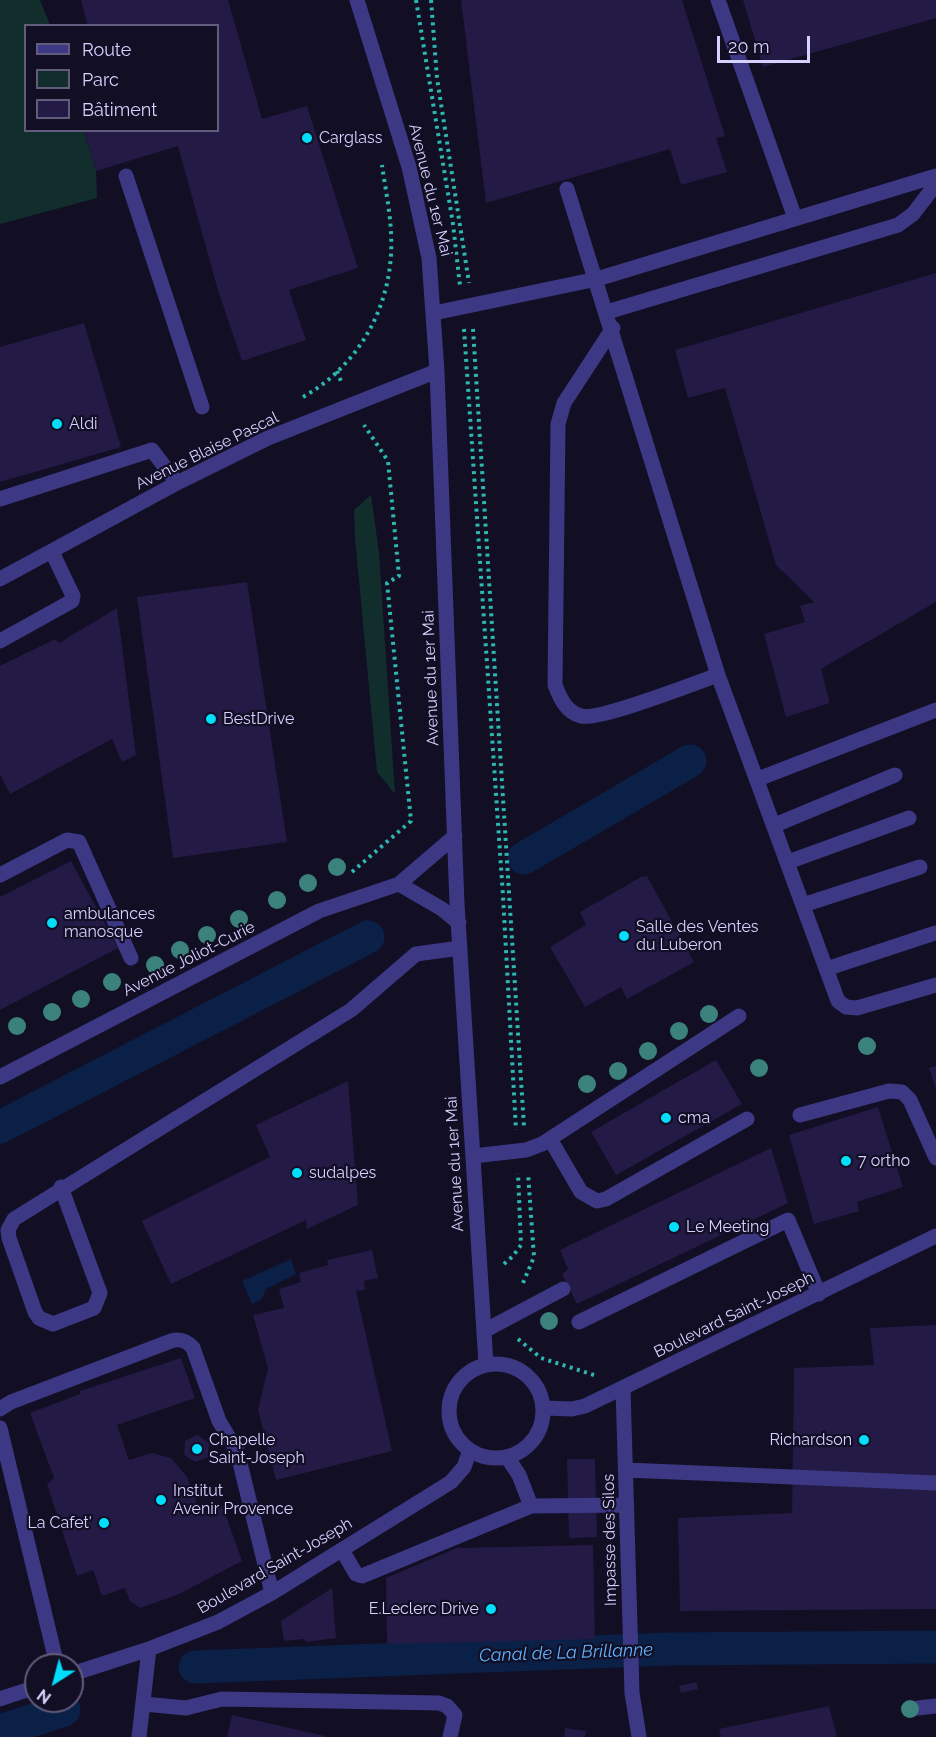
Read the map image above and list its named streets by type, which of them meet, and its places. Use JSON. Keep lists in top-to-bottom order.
{
  "streets": {
    "street": [
      "Avenue du 1er Mai",
      "Avenue Blaise Pascal",
      "Avenue Joliot-Curie",
      "Boulevard Saint-Joseph",
      "Impasse des Silos"
    ]
  },
  "crossings": [
    ["Avenue du 1er Mai", "Avenue Blaise Pascal"],
    ["Avenue du 1er Mai", "Avenue Joliot-Curie"],
    ["Avenue du 1er Mai", "Boulevard Saint-Joseph"],
    ["Boulevard Saint-Joseph", "Impasse des Silos"]
  ],
  "water": ["Canal de La Brillanne"],
  "places": [
    "Carglass",
    "Aldi",
    "BestDrive",
    "ambulances manosque",
    "Salle des Ventes du Luberon",
    "cma",
    "7 ortho",
    "sudalpes",
    "Le Meeting",
    "Richardson",
    "Chapelle Saint-Joseph",
    "Institut Avenir Provence",
    "La Cafet'",
    "E.Leclerc Drive"
  ],
  "legend": ["Route", "Parc", "Bâtiment"],
  "scale_bar": "20 m",
  "north": "bottom left"
}
